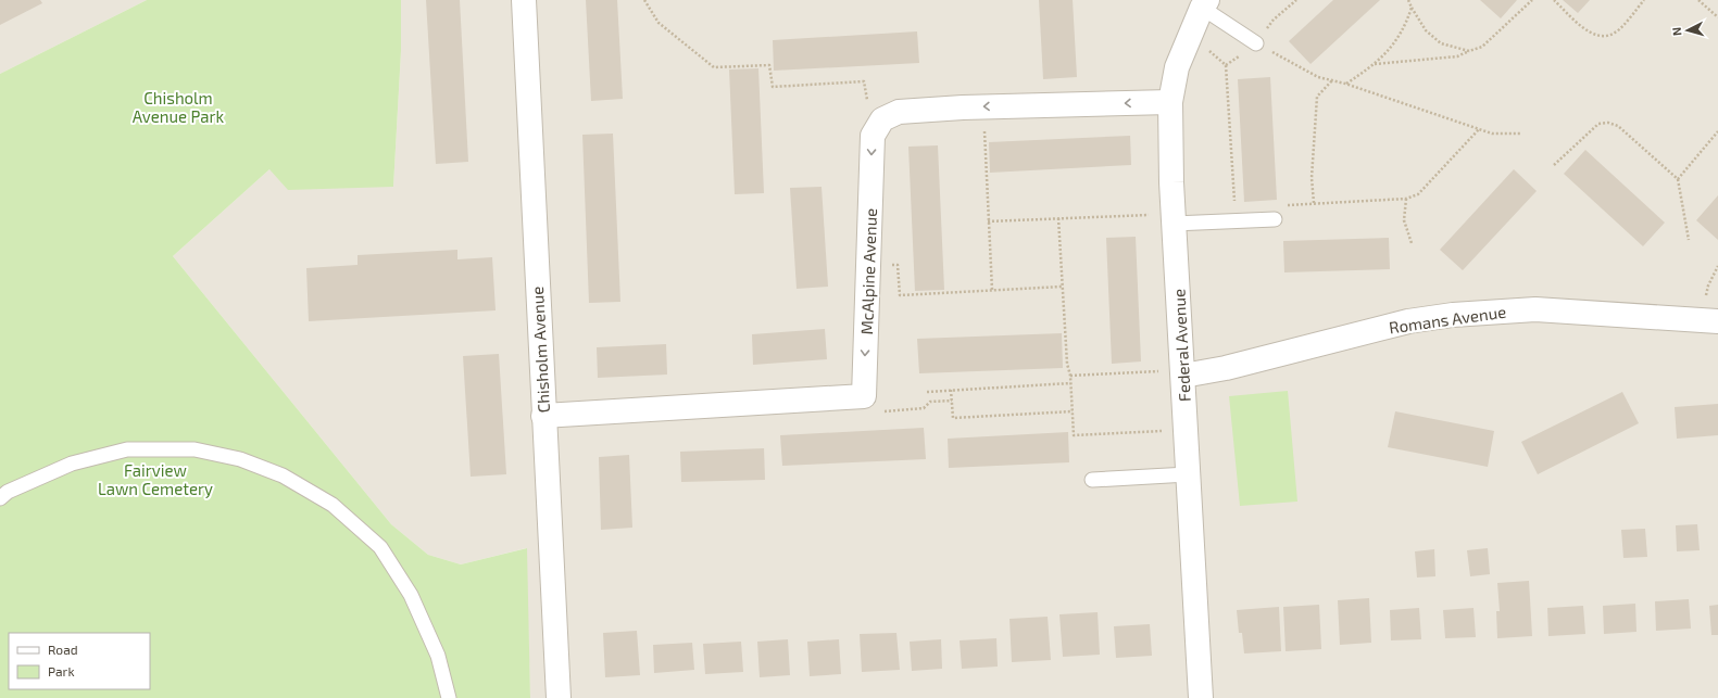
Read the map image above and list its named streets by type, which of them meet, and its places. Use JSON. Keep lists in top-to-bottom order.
{
  "streets": {
    "street": [
      "McAlpine Avenue",
      "Romans Avenue",
      "Federal Avenue",
      "Chisholm Avenue"
    ]
  },
  "crossings": [
    ["Romans Avenue", "Federal Avenue"]
  ],
  "one_way": ["McAlpine Avenue"],
  "parks": ["Chisholm Avenue Park", "Fairview Lawn Cemetery"],
  "legend": ["Road", "Park"],
  "north": "left"
}
